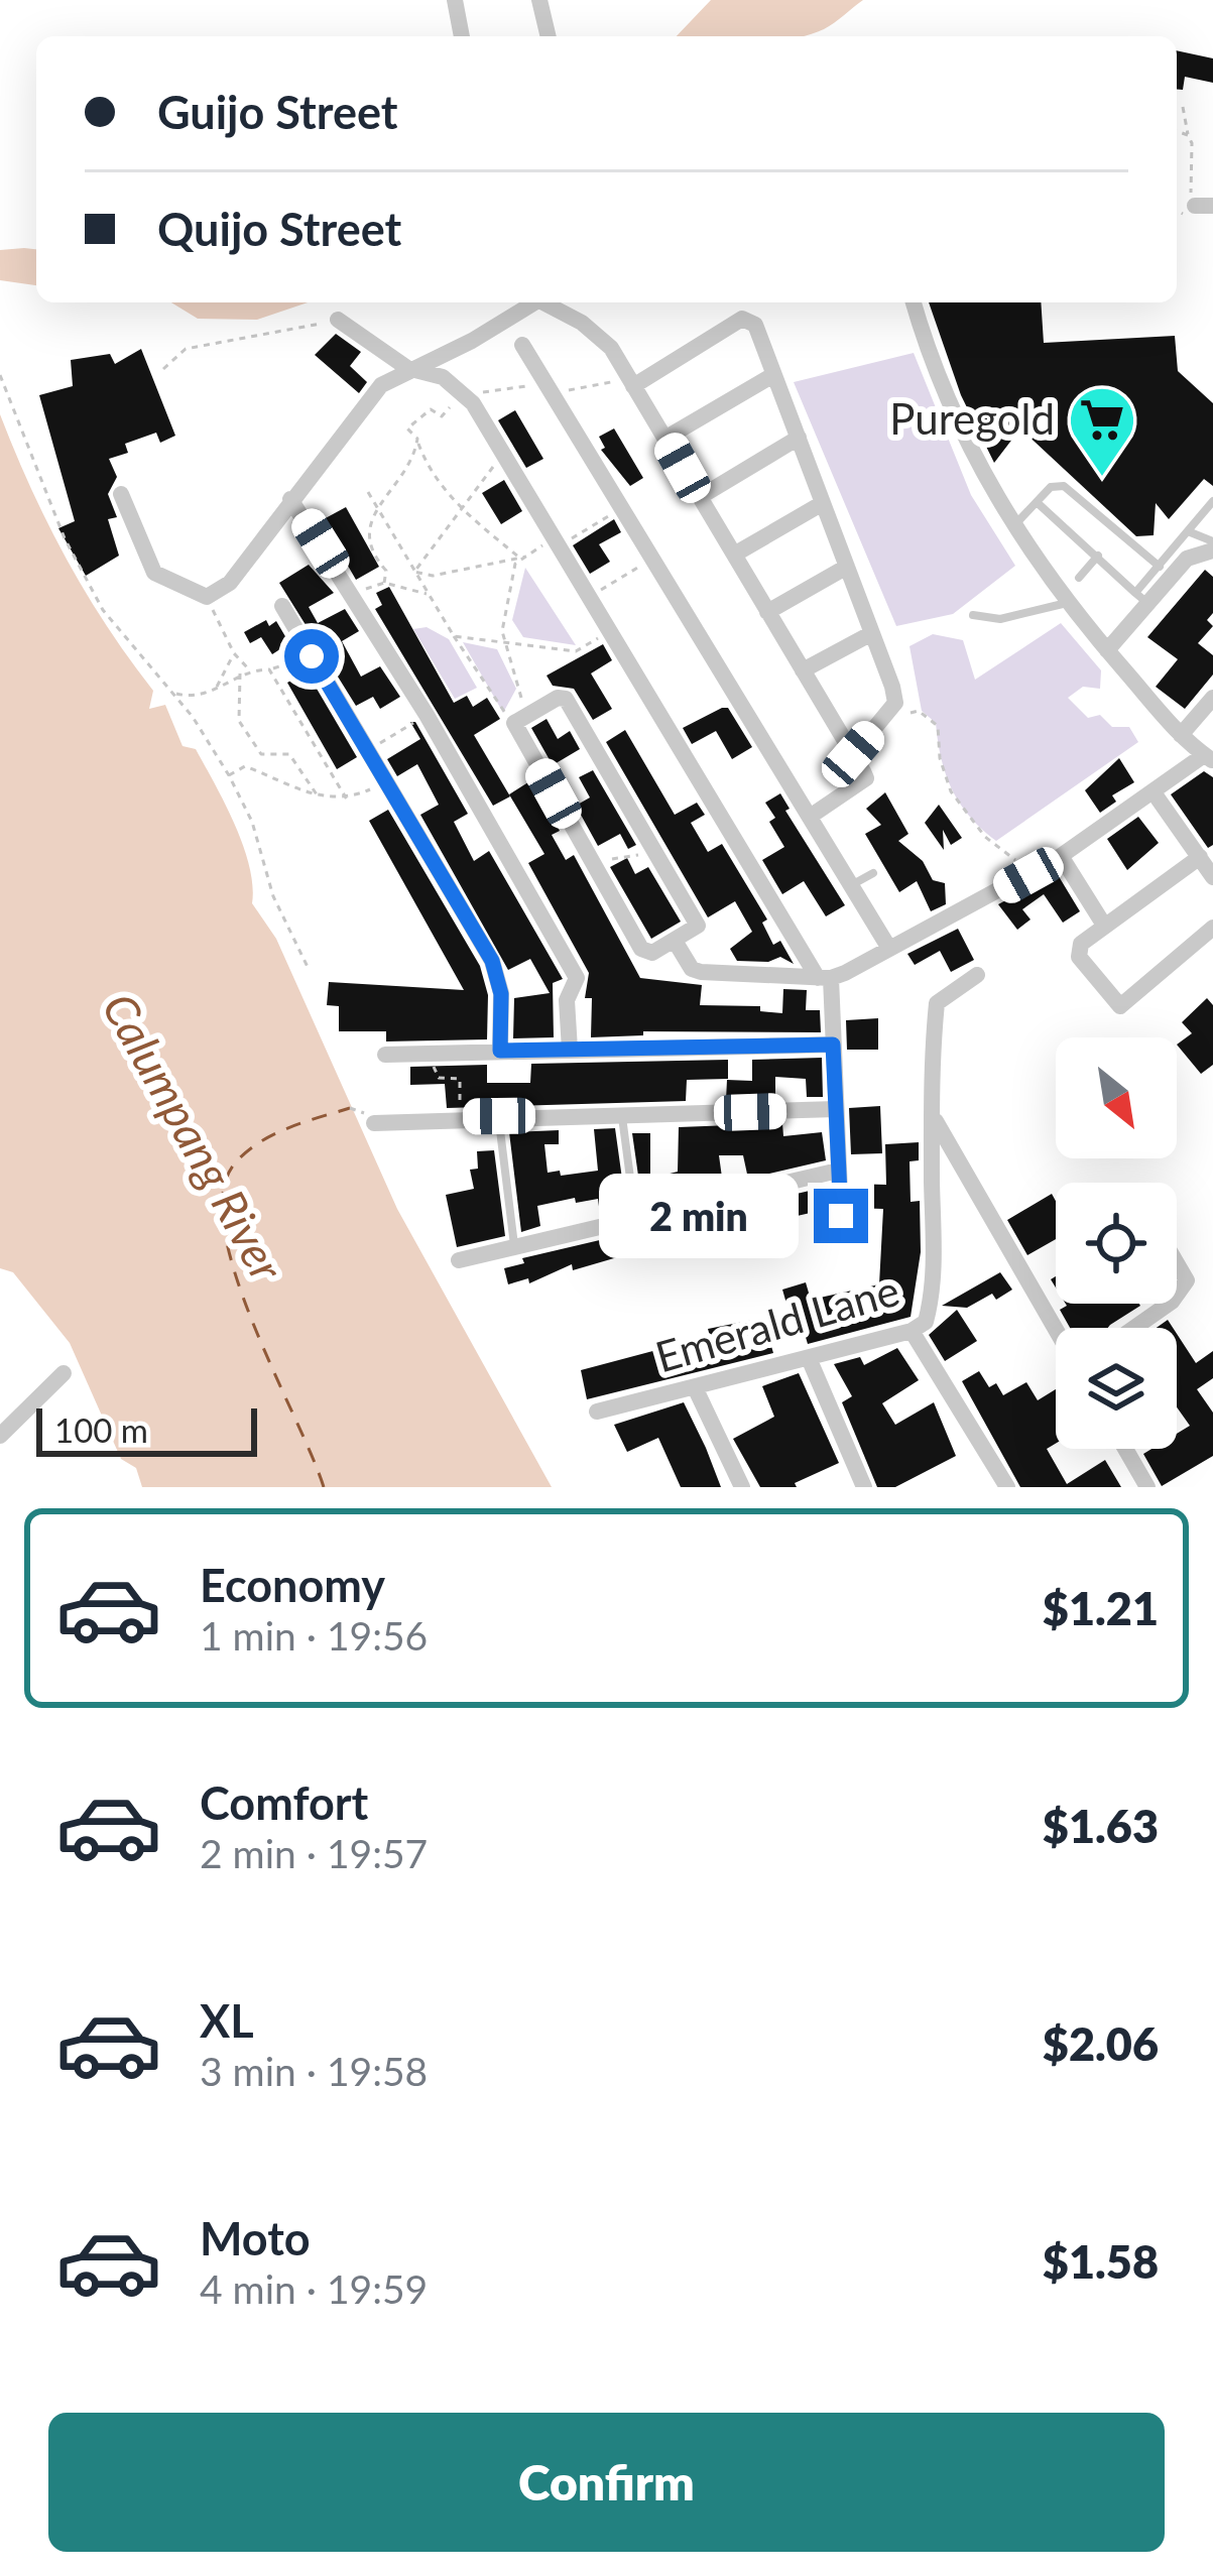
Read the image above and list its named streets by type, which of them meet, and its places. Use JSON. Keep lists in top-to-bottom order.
{
  "streets": {
    "street": ["Emerald Lane"]
  },
  "water": ["Calumpang River"],
  "places": {
    "supermarket": ["Puregold"]
  },
  "scale_bar": "100 m",
  "north": "bottom right",
  "page": {
    "banner": ["Guijo Street", "Quijo Street"],
    "bubble": "2 min",
    "scale": "100 m",
    "list": [
      {
        "name": "Economy",
        "note": "1 min · 19:56",
        "value": "$1.21"
      },
      {
        "name": "Comfort",
        "note": "2 min · 19:57",
        "value": "$1.63"
      },
      {
        "name": "XL",
        "note": "3 min · 19:58",
        "value": "$2.06"
      },
      {
        "name": "Moto",
        "note": "4 min · 19:59",
        "value": "$1.58"
      }
    ],
    "buttons": "Confirm"
  }
}
